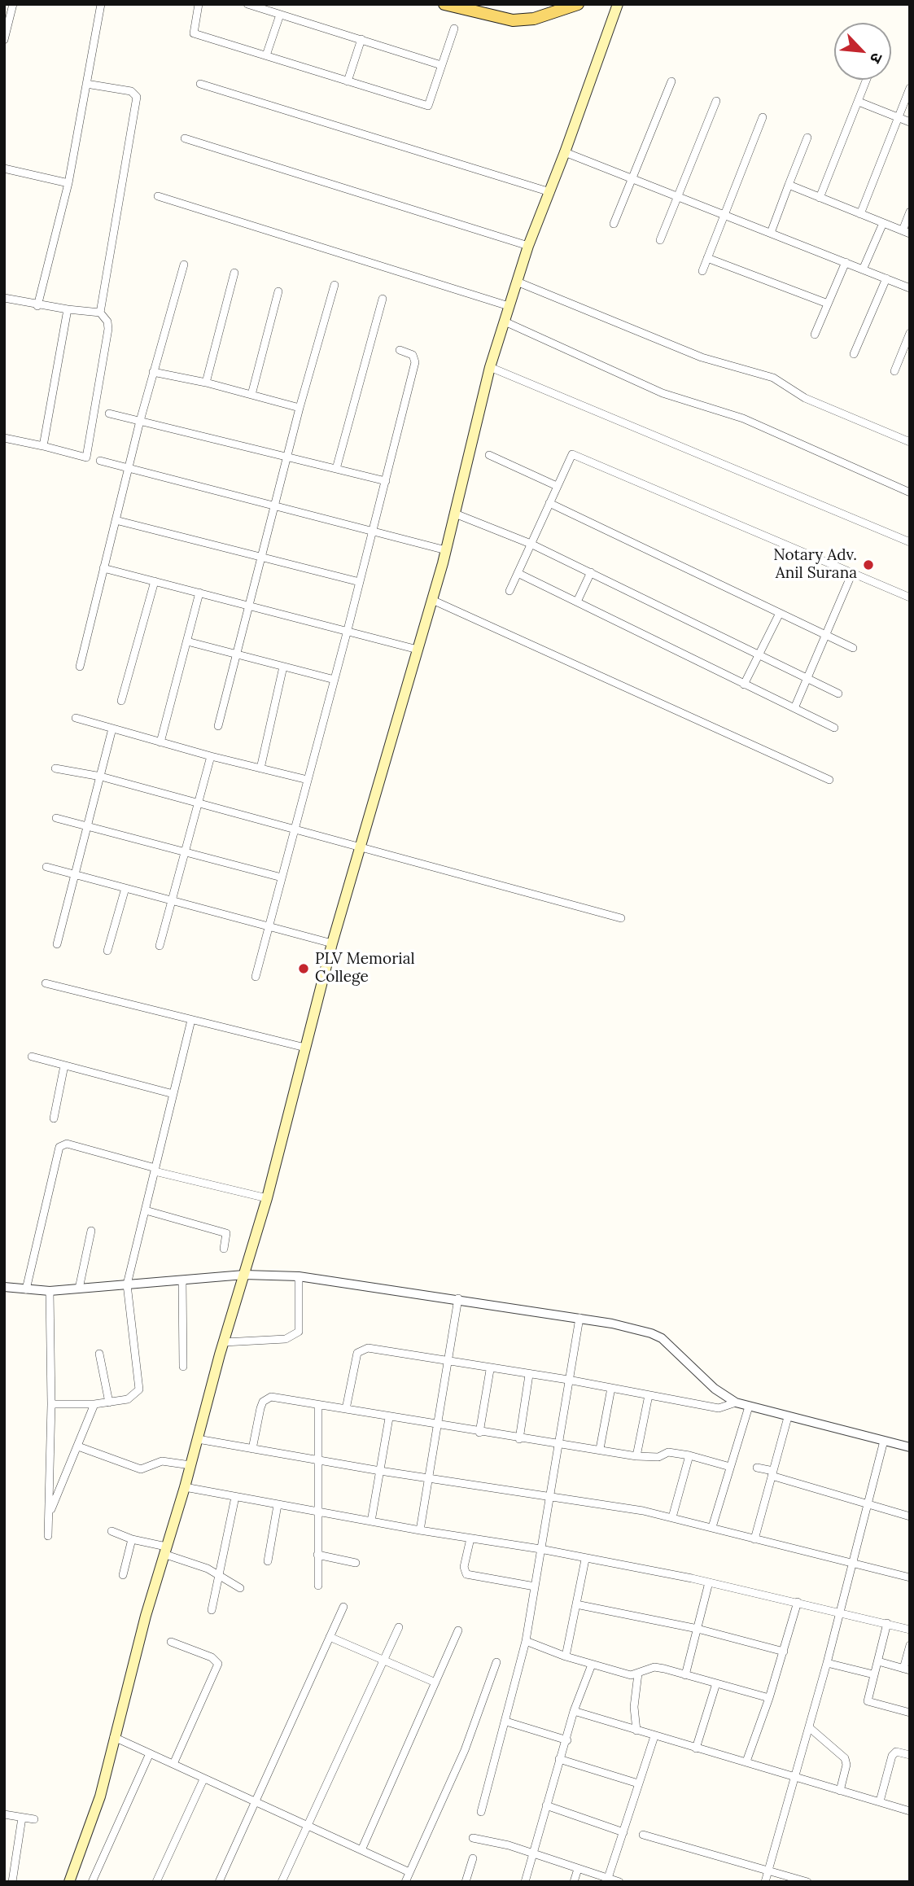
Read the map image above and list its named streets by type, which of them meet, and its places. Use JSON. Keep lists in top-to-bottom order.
{
  "places": ["Notary Adv. Anil Surana", "PLV Memorial College"],
  "north": "bottom right"
}
